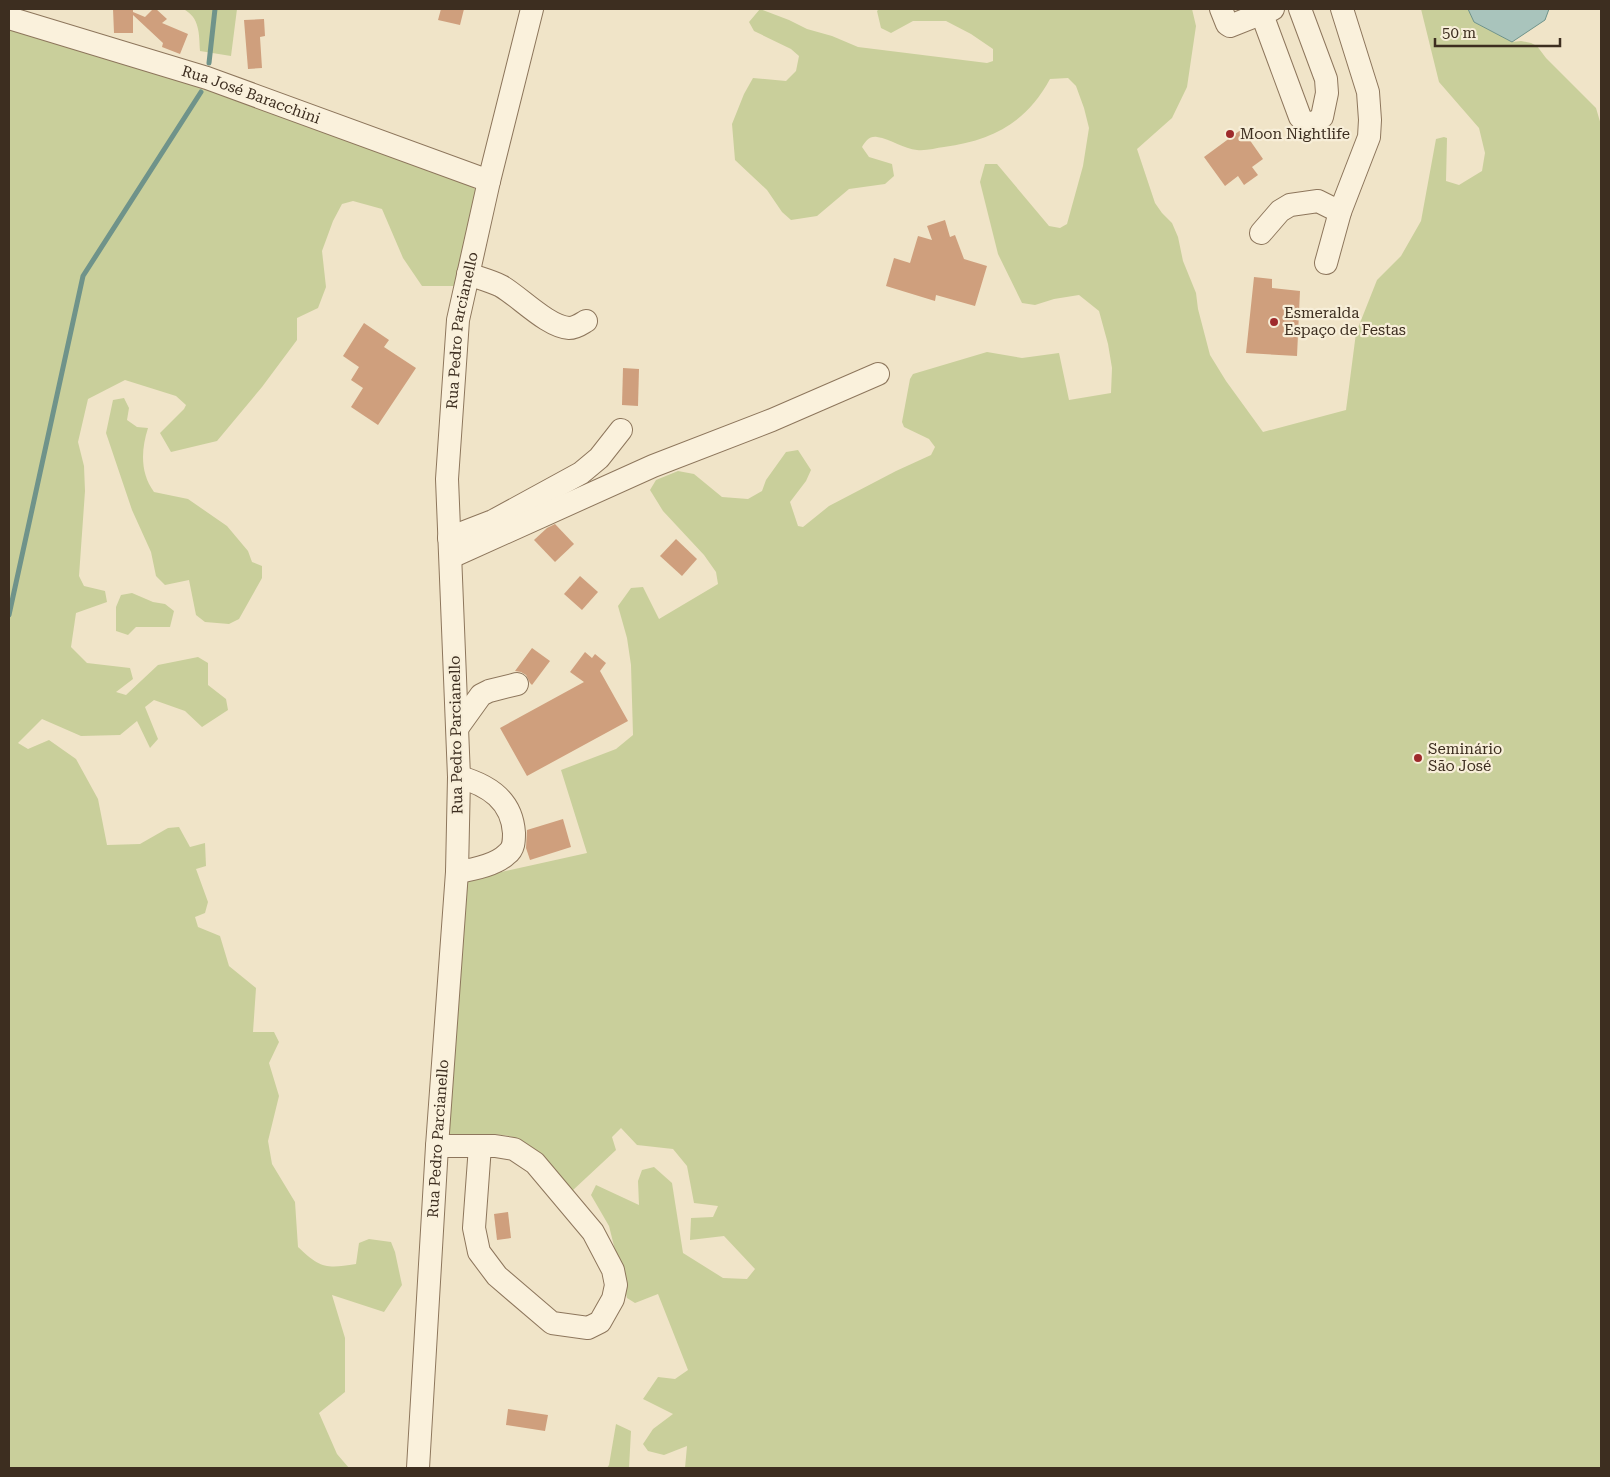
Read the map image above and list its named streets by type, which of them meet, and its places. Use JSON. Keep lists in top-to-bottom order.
{
  "streets": {
    "street": ["Rua José Baracchini", "Rua Pedro Parcianello"]
  },
  "crossings": [
    ["Rua José Baracchini", "Rua Pedro Parcianello"]
  ],
  "places": ["Moon Nightlife", "Esmeralda Espaço de Festas", "Seminário São José"],
  "scale_bar": "50 m"
}
